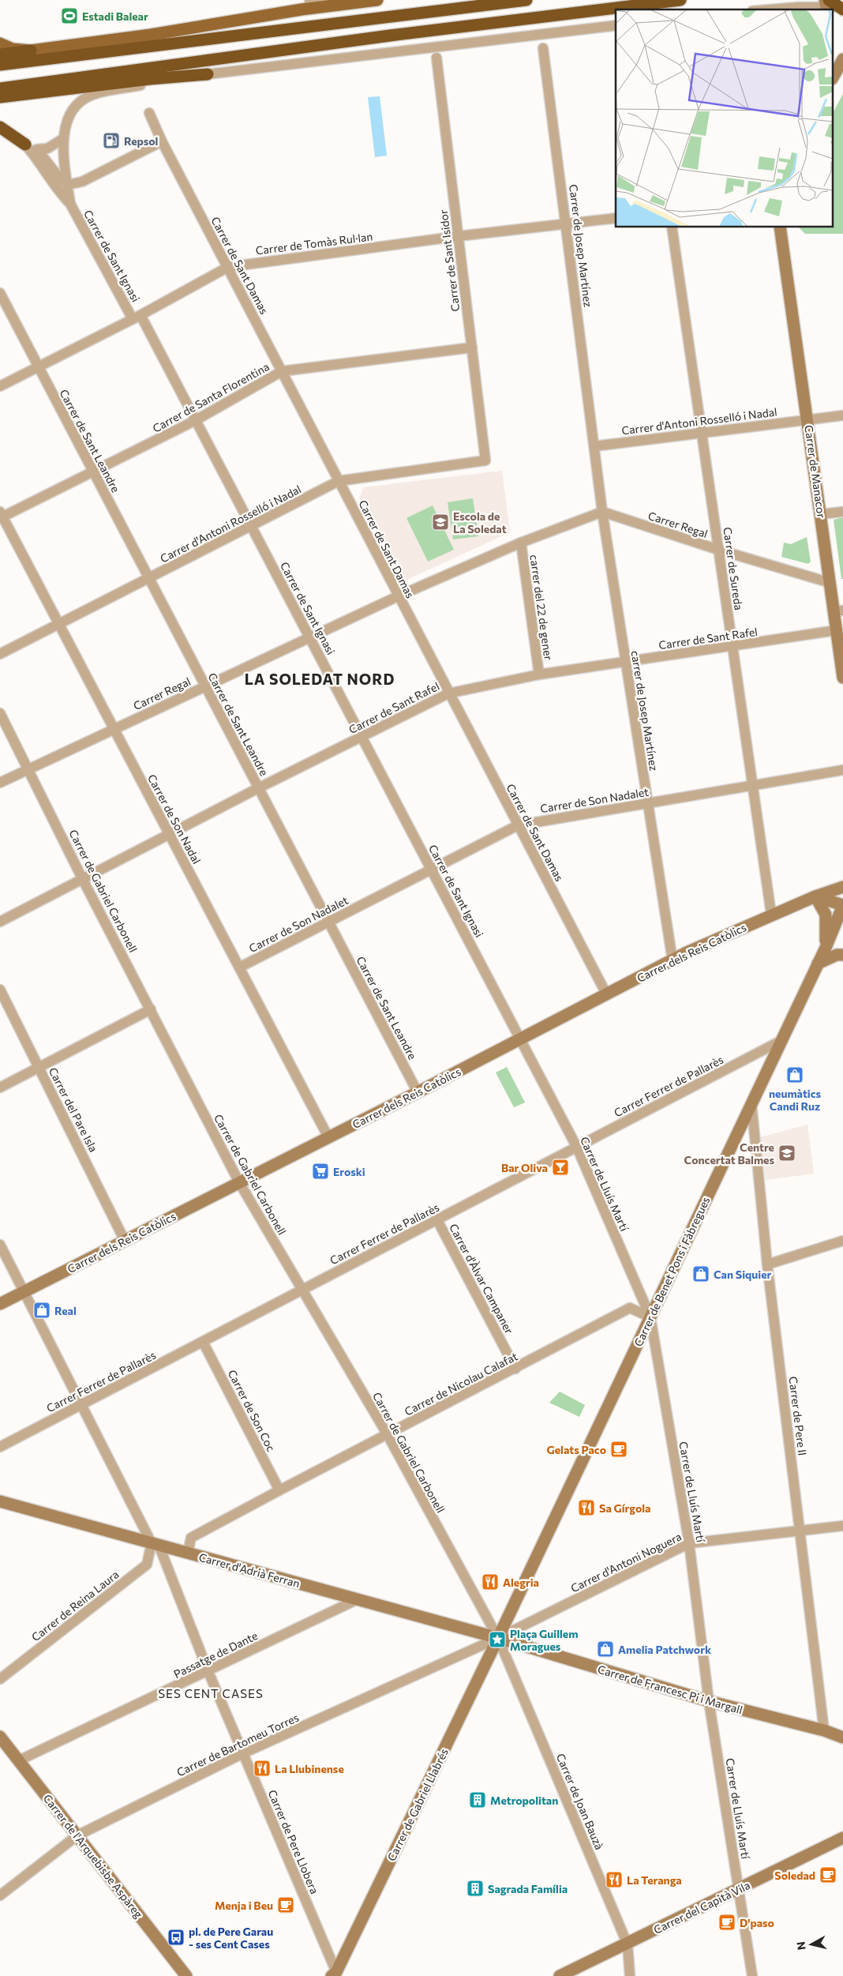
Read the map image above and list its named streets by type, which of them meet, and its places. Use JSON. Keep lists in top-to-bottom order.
{
  "streets": {
    "street": [
      "Carrer de Tomàs Rul·lan",
      "Carrer de Josep Martínez",
      "Carrer de Sant Ignasi",
      "Carrer de Sant Isidor",
      "Carrer de Sant Damas",
      "Carrer de Santa Florentina",
      "Carrer d'Antoni Rosselló i Nadal",
      "Carrer de Sant Leandre",
      "Carrer de Manacor",
      "Carrer Regal",
      "Carrer de Sureda",
      "carrer del 22 de gener",
      "Carrer de Sant Rafel",
      "carrer de Josep Martínez",
      "Carrer de Son Nadalet",
      "Carrer de Son Nadal",
      "Carrer de Gabriel Carbonell",
      "Carrer dels Reis Catòlics",
      "Carrer Ferrer de Pallarès",
      "Carrer del Pare Isla",
      "Carrer de Lluís Martí",
      "Carrer de Benet Pons i Fàbregues",
      "Carrer d'Àlvar Campaner",
      "Carrer de Nicolau Calafat",
      "Carrer de Son Coc",
      "Carrer de Pere II",
      "Carrer d'Antoni Noguera",
      "Carrer d'Adrià Ferran",
      "Carrer de Reina Laura",
      "Passatge de Dante",
      "Carrer de Francesc Pi i Margall",
      "Carrer de Bartomeu Torres",
      "Carrer de Joan Bauzà",
      "Carrer de Gabriel Llabrés",
      "Carrer de Pere Llobera",
      "Carrer de l'Arquebisbe Aspàreg",
      "Carrer del Capità Vila"
    ]
  },
  "crossings": [
    ["Carrer de Tomàs Rul·lan", "Carrer de Josep Martínez"],
    ["Carrer de Tomàs Rul·lan", "Carrer de Sant Ignasi"],
    ["Carrer de Tomàs Rul·lan", "Carrer de Sant Isidor"],
    ["Carrer de Tomàs Rul·lan", "Carrer de Sant Damas"],
    ["Carrer de Tomàs Rul·lan", "Carrer de Sant Leandre"],
    ["Carrer de Josep Martínez", "Carrer d'Antoni Rosselló i Nadal"],
    ["Carrer de Josep Martínez", "Carrer Regal"],
    ["Carrer de Josep Martínez", "carrer de Josep Martínez"],
    ["Carrer de Sant Ignasi", "Carrer de Santa Florentina"],
    ["Carrer de Sant Ignasi", "Carrer d'Antoni Rosselló i Nadal"],
    ["Carrer de Sant Ignasi", "Carrer Regal"],
    ["Carrer de Sant Ignasi", "Carrer de Sant Rafel"],
    ["Carrer de Sant Ignasi", "Carrer de Son Nadalet"],
    ["Carrer de Sant Ignasi", "Carrer dels Reis Catòlics"],
    ["Carrer de Sant Ignasi", "Carrer de Lluís Martí"],
    ["Carrer de Sant Isidor", "Carrer de Santa Florentina"],
    ["Carrer de Sant Isidor", "Carrer d'Antoni Rosselló i Nadal"],
    ["Carrer de Sant Damas", "Carrer de Santa Florentina"],
    ["Carrer de Sant Damas", "Carrer d'Antoni Rosselló i Nadal"],
    ["Carrer de Sant Damas", "Carrer Regal"],
    ["Carrer de Sant Damas", "Carrer de Sant Rafel"],
    ["Carrer de Sant Damas", "Carrer de Son Nadalet"],
    ["Carrer de Sant Damas", "Carrer dels Reis Catòlics"],
    ["Carrer de Santa Florentina", "Carrer de Sant Leandre"],
    ["Carrer de Santa Florentina", "Carrer de Son Nadal"],
    ["Carrer d'Antoni Rosselló i Nadal", "Carrer de Sant Leandre"],
    ["Carrer d'Antoni Rosselló i Nadal", "Carrer de Manacor"],
    ["Carrer d'Antoni Rosselló i Nadal", "Carrer de Sureda"],
    ["Carrer d'Antoni Rosselló i Nadal", "Carrer de Son Nadal"],
    ["Carrer de Sant Leandre", "Carrer Regal"],
    ["Carrer de Sant Leandre", "Carrer de Sant Rafel"],
    ["Carrer de Sant Leandre", "Carrer de Son Nadalet"],
    ["Carrer de Sant Leandre", "Carrer dels Reis Catòlics"],
    ["Carrer de Manacor", "Carrer Regal"],
    ["Carrer de Manacor", "Carrer de Sant Rafel"],
    ["Carrer Regal", "Carrer de Sureda"],
    ["Carrer Regal", "carrer del 22 de gener"],
    ["Carrer Regal", "carrer de Josep Martínez"],
    ["Carrer Regal", "Carrer de Son Nadal"],
    ["Carrer Regal", "Carrer de Gabriel Carbonell"],
    ["Carrer de Sureda", "Carrer de Sant Rafel"],
    ["Carrer de Sureda", "Carrer de Son Nadalet"],
    ["Carrer de Sureda", "Carrer dels Reis Catòlics"],
    ["carrer del 22 de gener", "Carrer de Sant Rafel"],
    ["Carrer de Sant Rafel", "carrer de Josep Martínez"],
    ["Carrer de Sant Rafel", "Carrer de Son Nadal"],
    ["Carrer de Sant Rafel", "Carrer de Gabriel Carbonell"],
    ["carrer de Josep Martínez", "Carrer de Son Nadalet"],
    ["carrer de Josep Martínez", "Carrer dels Reis Catòlics"],
    ["Carrer de Son Nadalet", "Carrer de Son Nadal"],
    ["Carrer de Son Nadal", "Carrer dels Reis Catòlics"],
    ["Carrer de Gabriel Carbonell", "Carrer dels Reis Catòlics"],
    ["Carrer de Gabriel Carbonell", "Carrer Ferrer de Pallarès"],
    ["Carrer de Gabriel Carbonell", "Carrer de Benet Pons i Fàbregues"],
    ["Carrer de Gabriel Carbonell", "Carrer de Nicolau Calafat"],
    ["Carrer de Gabriel Carbonell", "Carrer d'Antoni Noguera"],
    ["Carrer de Gabriel Carbonell", "Carrer d'Adrià Ferran"],
    ["Carrer de Gabriel Carbonell", "Carrer de Francesc Pi i Margall"],
    ["Carrer de Gabriel Carbonell", "Carrer de Bartomeu Torres"],
    ["Carrer de Gabriel Carbonell", "Carrer de Joan Bauzà"],
    ["Carrer de Gabriel Carbonell", "Carrer de Gabriel Llabrés"],
    ["Carrer dels Reis Catòlics", "Carrer del Pare Isla"],
    ["Carrer dels Reis Catòlics", "Carrer de Lluís Martí"],
    ["Carrer dels Reis Catòlics", "Carrer de Pere Llobera"],
    ["Carrer Ferrer de Pallarès", "Carrer de Lluís Martí"],
    ["Carrer Ferrer de Pallarès", "Carrer de Benet Pons i Fàbregues"],
    ["Carrer Ferrer de Pallarès", "Carrer d'Àlvar Campaner"],
    ["Carrer Ferrer de Pallarès", "Carrer de Son Coc"],
    ["Carrer Ferrer de Pallarès", "Carrer de Pere Llobera"],
    ["Carrer de Lluís Martí", "Carrer de Benet Pons i Fàbregues"],
    ["Carrer de Lluís Martí", "Carrer de Nicolau Calafat"],
    ["Carrer de Lluís Martí", "Carrer d'Antoni Noguera"],
    ["Carrer de Lluís Martí", "Carrer de Francesc Pi i Margall"],
    ["Carrer de Lluís Martí", "Carrer del Capità Vila"],
    ["Carrer de Benet Pons i Fàbregues", "Carrer de Nicolau Calafat"],
    ["Carrer de Benet Pons i Fàbregues", "Carrer de Pere II"],
    ["Carrer de Benet Pons i Fàbregues", "Carrer d'Antoni Noguera"],
    ["Carrer de Benet Pons i Fàbregues", "Carrer d'Adrià Ferran"],
    ["Carrer de Benet Pons i Fàbregues", "Carrer de Francesc Pi i Margall"],
    ["Carrer de Benet Pons i Fàbregues", "Carrer de Bartomeu Torres"],
    ["Carrer de Benet Pons i Fàbregues", "Carrer de Joan Bauzà"],
    ["Carrer de Benet Pons i Fàbregues", "Carrer de Gabriel Llabrés"],
    ["Carrer d'Àlvar Campaner", "Carrer de Nicolau Calafat"],
    ["Carrer de Nicolau Calafat", "Carrer de Son Coc"],
    ["Carrer de Nicolau Calafat", "Carrer d'Adrià Ferran"],
    ["Carrer de Pere II", "Carrer d'Antoni Noguera"],
    ["Carrer de Pere II", "Carrer de Francesc Pi i Margall"],
    ["Carrer d'Antoni Noguera", "Carrer d'Adrià Ferran"],
    ["Carrer d'Antoni Noguera", "Carrer de Francesc Pi i Margall"],
    ["Carrer d'Antoni Noguera", "Carrer de Bartomeu Torres"],
    ["Carrer d'Antoni Noguera", "Carrer de Joan Bauzà"],
    ["Carrer d'Antoni Noguera", "Carrer de Gabriel Llabrés"],
    ["Carrer d'Adrià Ferran", "Carrer de Reina Laura"],
    ["Carrer d'Adrià Ferran", "Passatge de Dante"],
    ["Carrer d'Adrià Ferran", "Carrer de Francesc Pi i Margall"],
    ["Carrer d'Adrià Ferran", "Carrer de Bartomeu Torres"],
    ["Carrer d'Adrià Ferran", "Carrer de Joan Bauzà"],
    ["Carrer d'Adrià Ferran", "Carrer de Gabriel Llabrés"],
    ["Carrer d'Adrià Ferran", "Carrer de Pere Llobera"],
    ["Carrer de Reina Laura", "Carrer de Pere Llobera"],
    ["Passatge de Dante", "Carrer de Pere Llobera"],
    ["Passatge de Dante", "Carrer de l'Arquebisbe Aspàreg"],
    ["Carrer de Francesc Pi i Margall", "Carrer de Bartomeu Torres"],
    ["Carrer de Francesc Pi i Margall", "Carrer de Joan Bauzà"],
    ["Carrer de Francesc Pi i Margall", "Carrer de Gabriel Llabrés"],
    ["Carrer de Bartomeu Torres", "Carrer de Joan Bauzà"],
    ["Carrer de Bartomeu Torres", "Carrer de Gabriel Llabrés"],
    ["Carrer de Bartomeu Torres", "Carrer de Pere Llobera"],
    ["Carrer de Bartomeu Torres", "Carrer de l'Arquebisbe Aspàreg"],
    ["Carrer de Joan Bauzà", "Carrer de Gabriel Llabrés"],
    ["Carrer de Joan Bauzà", "Carrer del Capità Vila"],
    ["Carrer de Gabriel Llabrés", "Carrer de Pere Llobera"]
  ],
  "districts": ["LA SOLEDAT NORD", "SES CENT CASES"],
  "places": {
    "sports": ["Estadi Balear"],
    "fuel station": ["Repsol"],
    "school or university": ["Escola de La Soledat", "Centre Concertat Balmes"],
    "shop": [
      "neumàtics Candi Ruz",
      "Can Siquier",
      "Real",
      "Amelia Patchwork"
    ],
    "bar": ["Bar Oliva"],
    "supermarket": ["Eroski"],
    "cafe": [
      "Gelats Paco",
      "Soledad",
      "Menja i Beu",
      "D'paso"
    ],
    "restaurant": [
      "Sa Gírgola",
      "Alegria",
      "La Llubinense",
      "La Teranga"
    ],
    "place": ["Plaça Guillem Moragues"],
    "building": ["Metropolitan", "Sagrada Família"],
    "bus stop": ["pl. de Pere Garau - ses Cent Cases"]
  },
  "north": "left"
}
